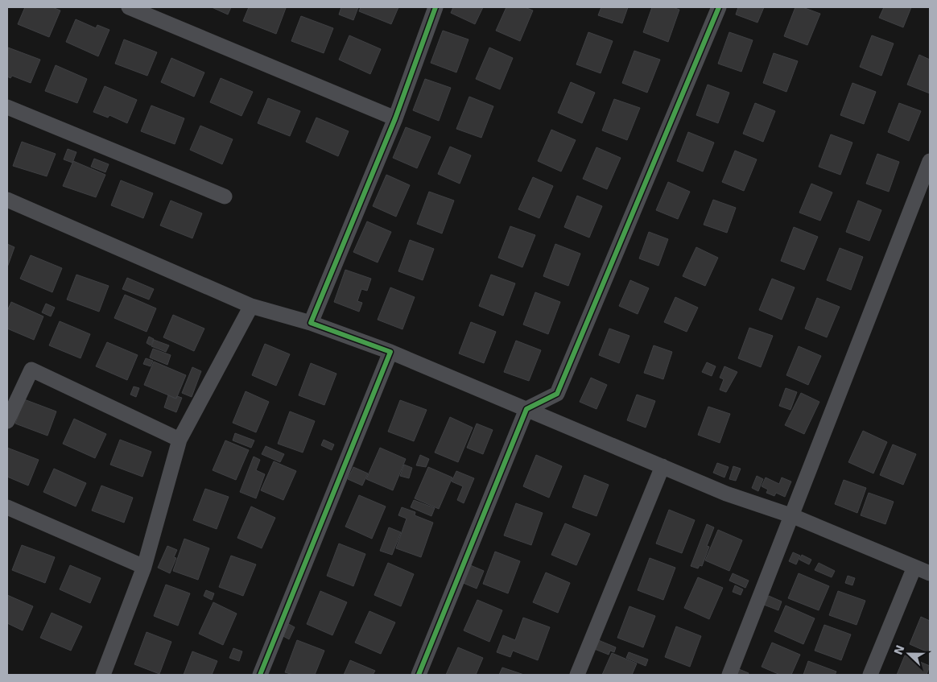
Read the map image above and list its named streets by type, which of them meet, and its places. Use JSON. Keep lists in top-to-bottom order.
{
  "north": "left"
}
